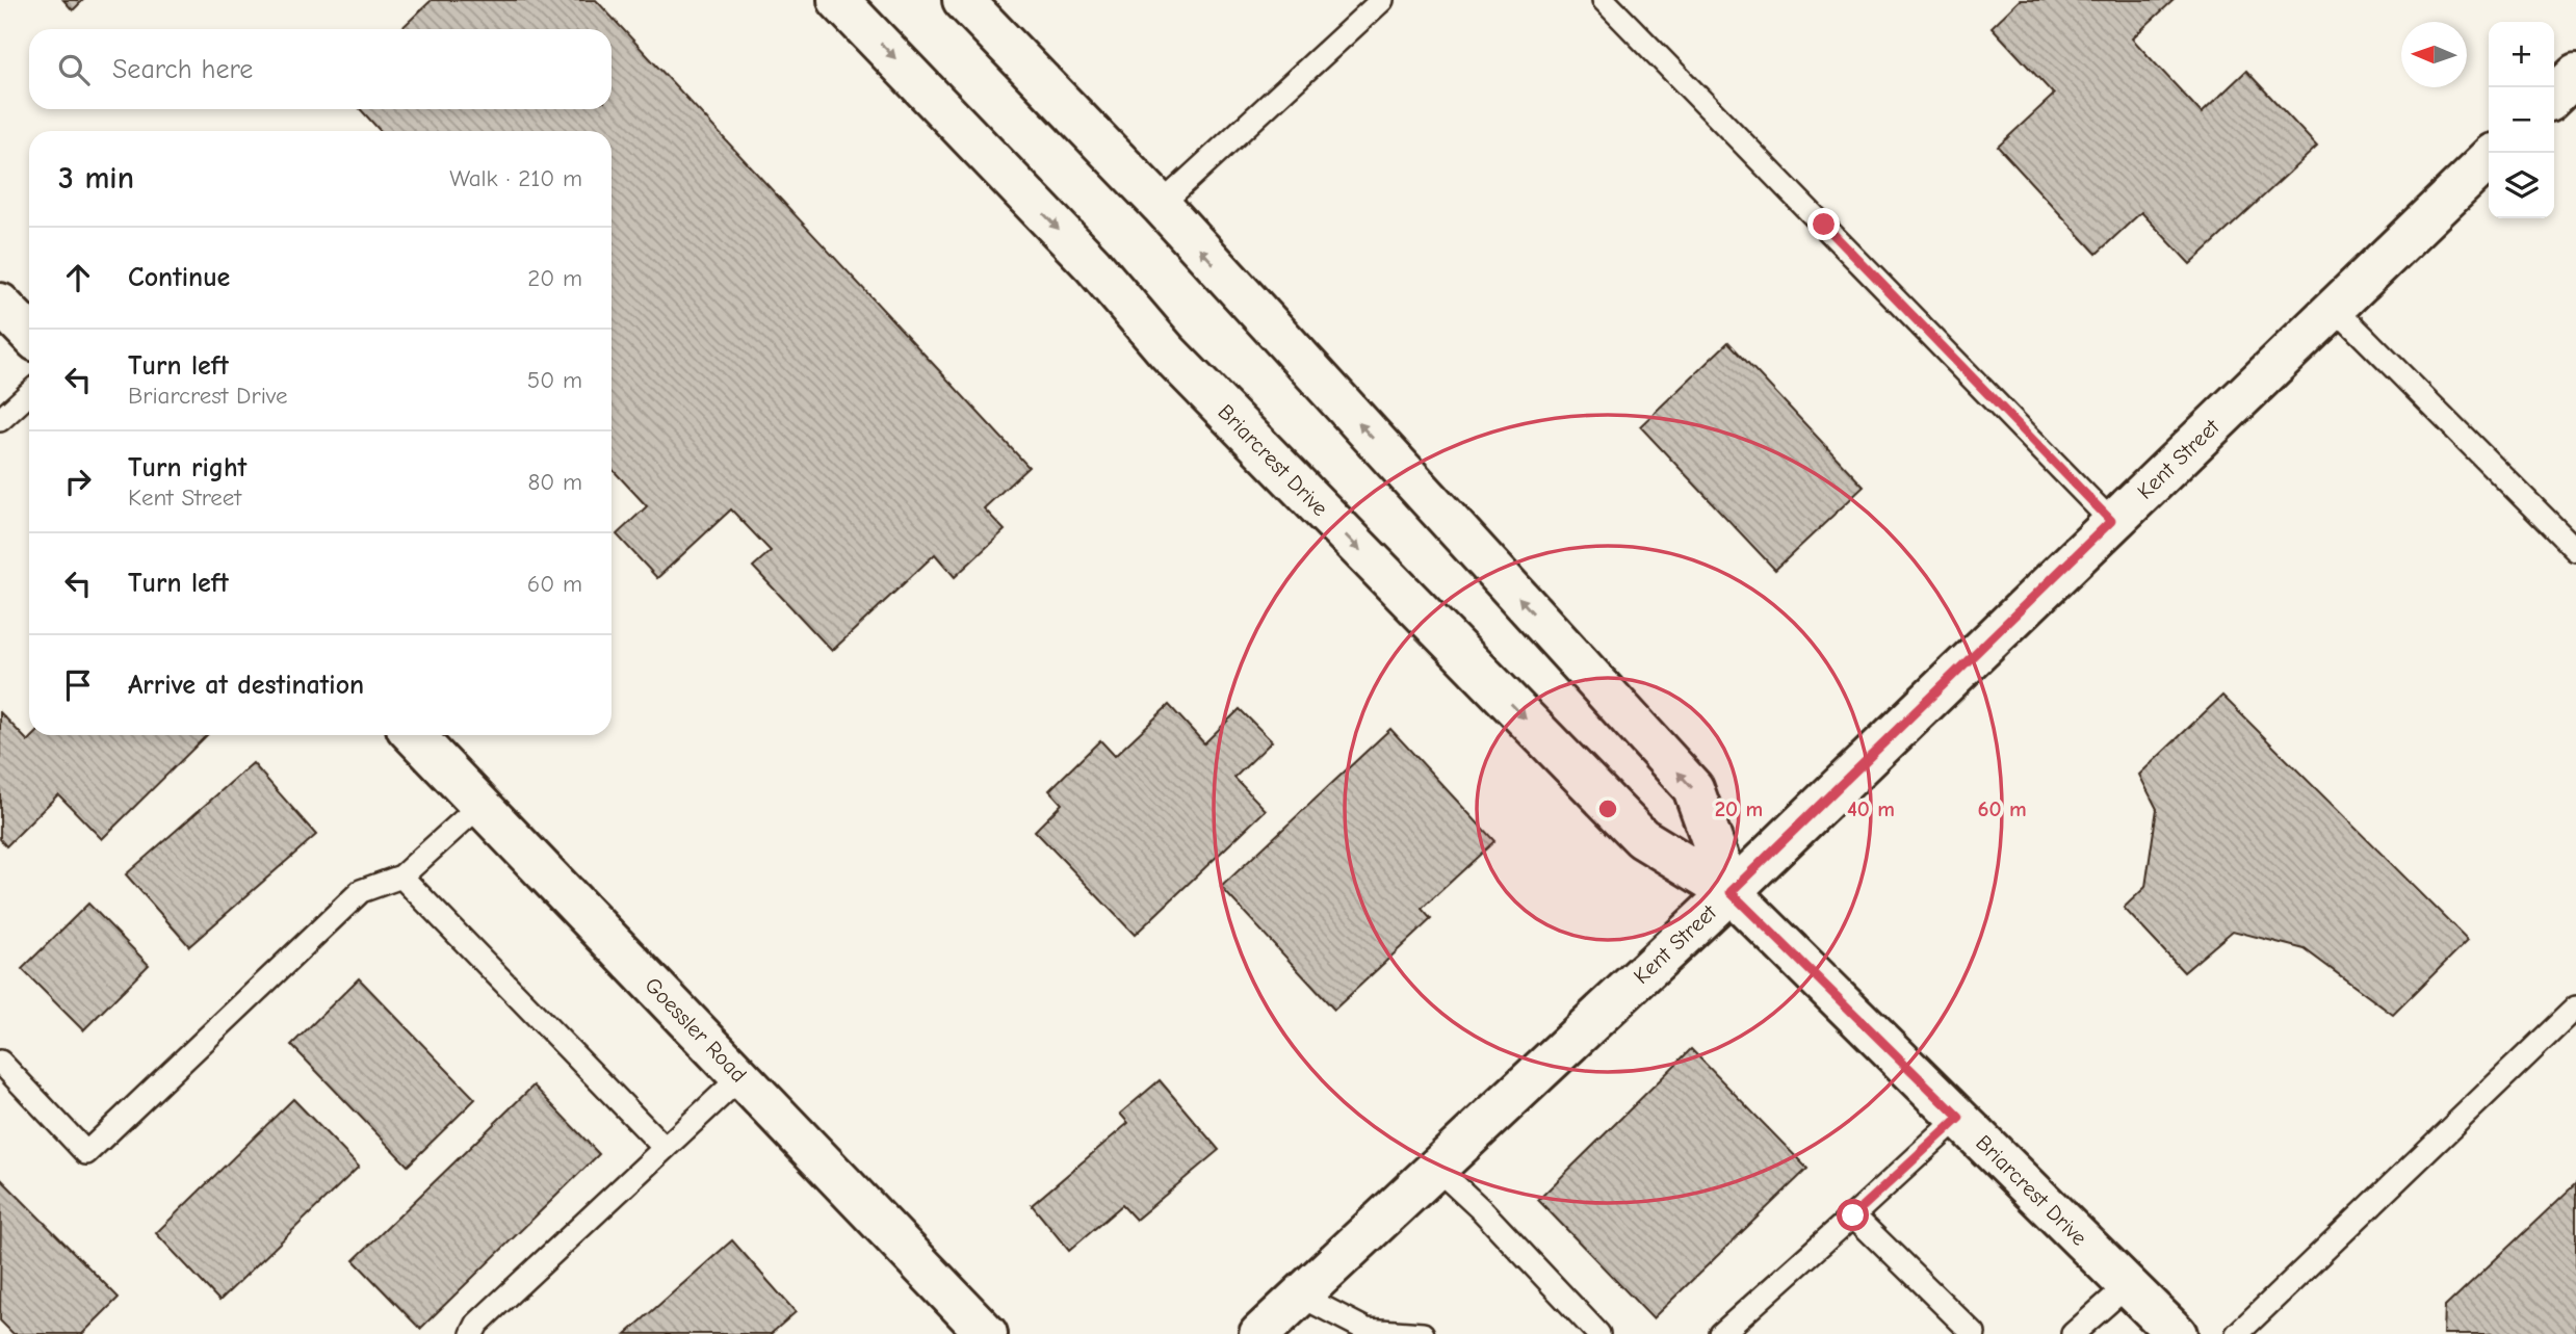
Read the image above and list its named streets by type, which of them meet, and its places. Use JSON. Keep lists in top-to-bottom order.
{
  "streets": {
    "main road": ["Kent Street", "Briarcrest Drive", "Goessler Road"]
  },
  "crossings": [
    ["Kent Street", "Briarcrest Drive"]
  ],
  "north": "left",
  "page": {
    "map_buttons": ["+", "−"],
    "search": "Search here",
    "heading": ["3 min", "Walk · 210 m"],
    "list": [
      ["Continue", "20 m"],
      ["Turn left", "Briarcrest Drive", "50 m"],
      ["Turn right", "Kent Street", "80 m"],
      ["Turn left", "60 m"],
      "Arrive at destination"
    ]
  },
  "rings": ["20 m", "40 m", "60 m"]
}
